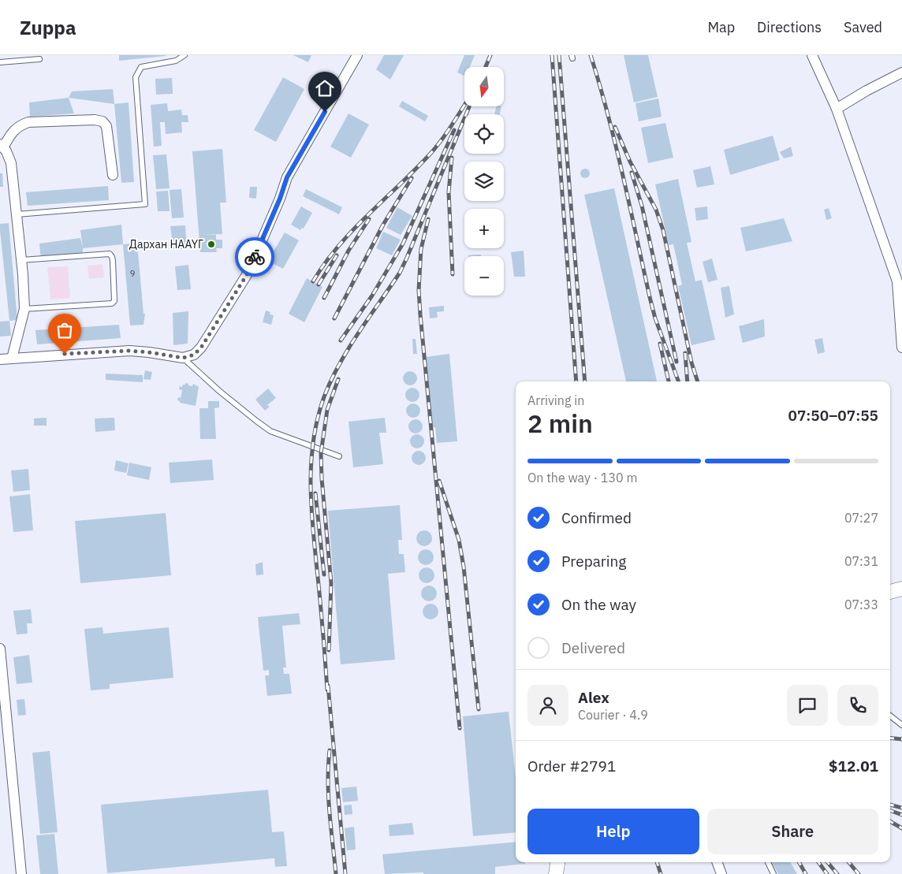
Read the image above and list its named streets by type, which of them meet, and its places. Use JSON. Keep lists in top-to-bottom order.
{
  "places": ["Дархан НААҮГ"],
  "house_numbers": ["9"],
  "north": "bottom",
  "page": {
    "header": "Zuppa",
    "nav": ["Map", "Directions", "Saved"],
    "map_buttons": ["+", "−"],
    "heading": ["2 min", "Arriving in", "07:50–07:55"],
    "panel": [
      "Alex",
      "Courier · 4.9",
      "Order #2791",
      "$12.01"
    ],
    "bar": "On the way · 130 m",
    "list": [
      ["Confirmed", "07:27"],
      ["Preparing", "07:31"],
      ["On the way", "07:33"],
      "Delivered"
    ],
    "buttons": ["Help", "Share"]
  }
}
